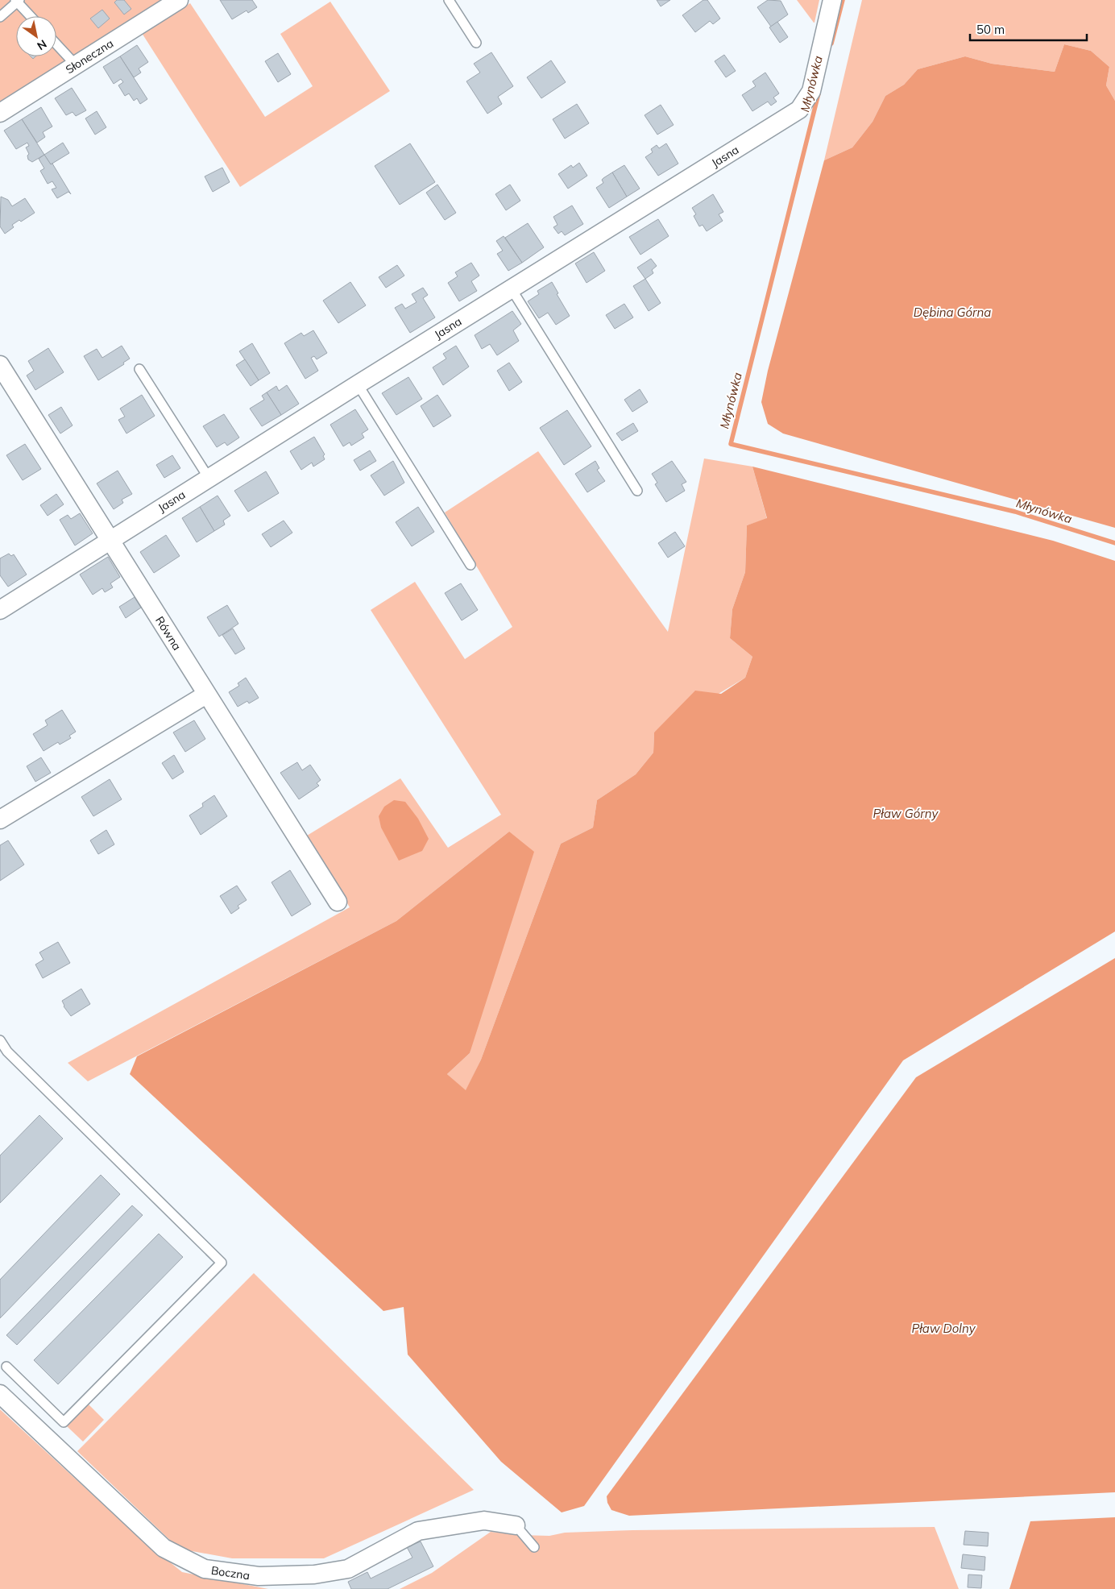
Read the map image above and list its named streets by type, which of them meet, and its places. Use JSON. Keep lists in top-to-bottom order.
{
  "streets": {
    "street": [
      "Słoneczna",
      "Jasna",
      "Równa",
      "Boczna"
    ]
  },
  "crossings": [
    ["Jasna", "Równa"]
  ],
  "water": [
    "Młynówka",
    "Dębina Górna",
    "Pław Górny",
    "Pław Dolny"
  ],
  "scale_bar": "50 m",
  "north": "bottom right"
}
